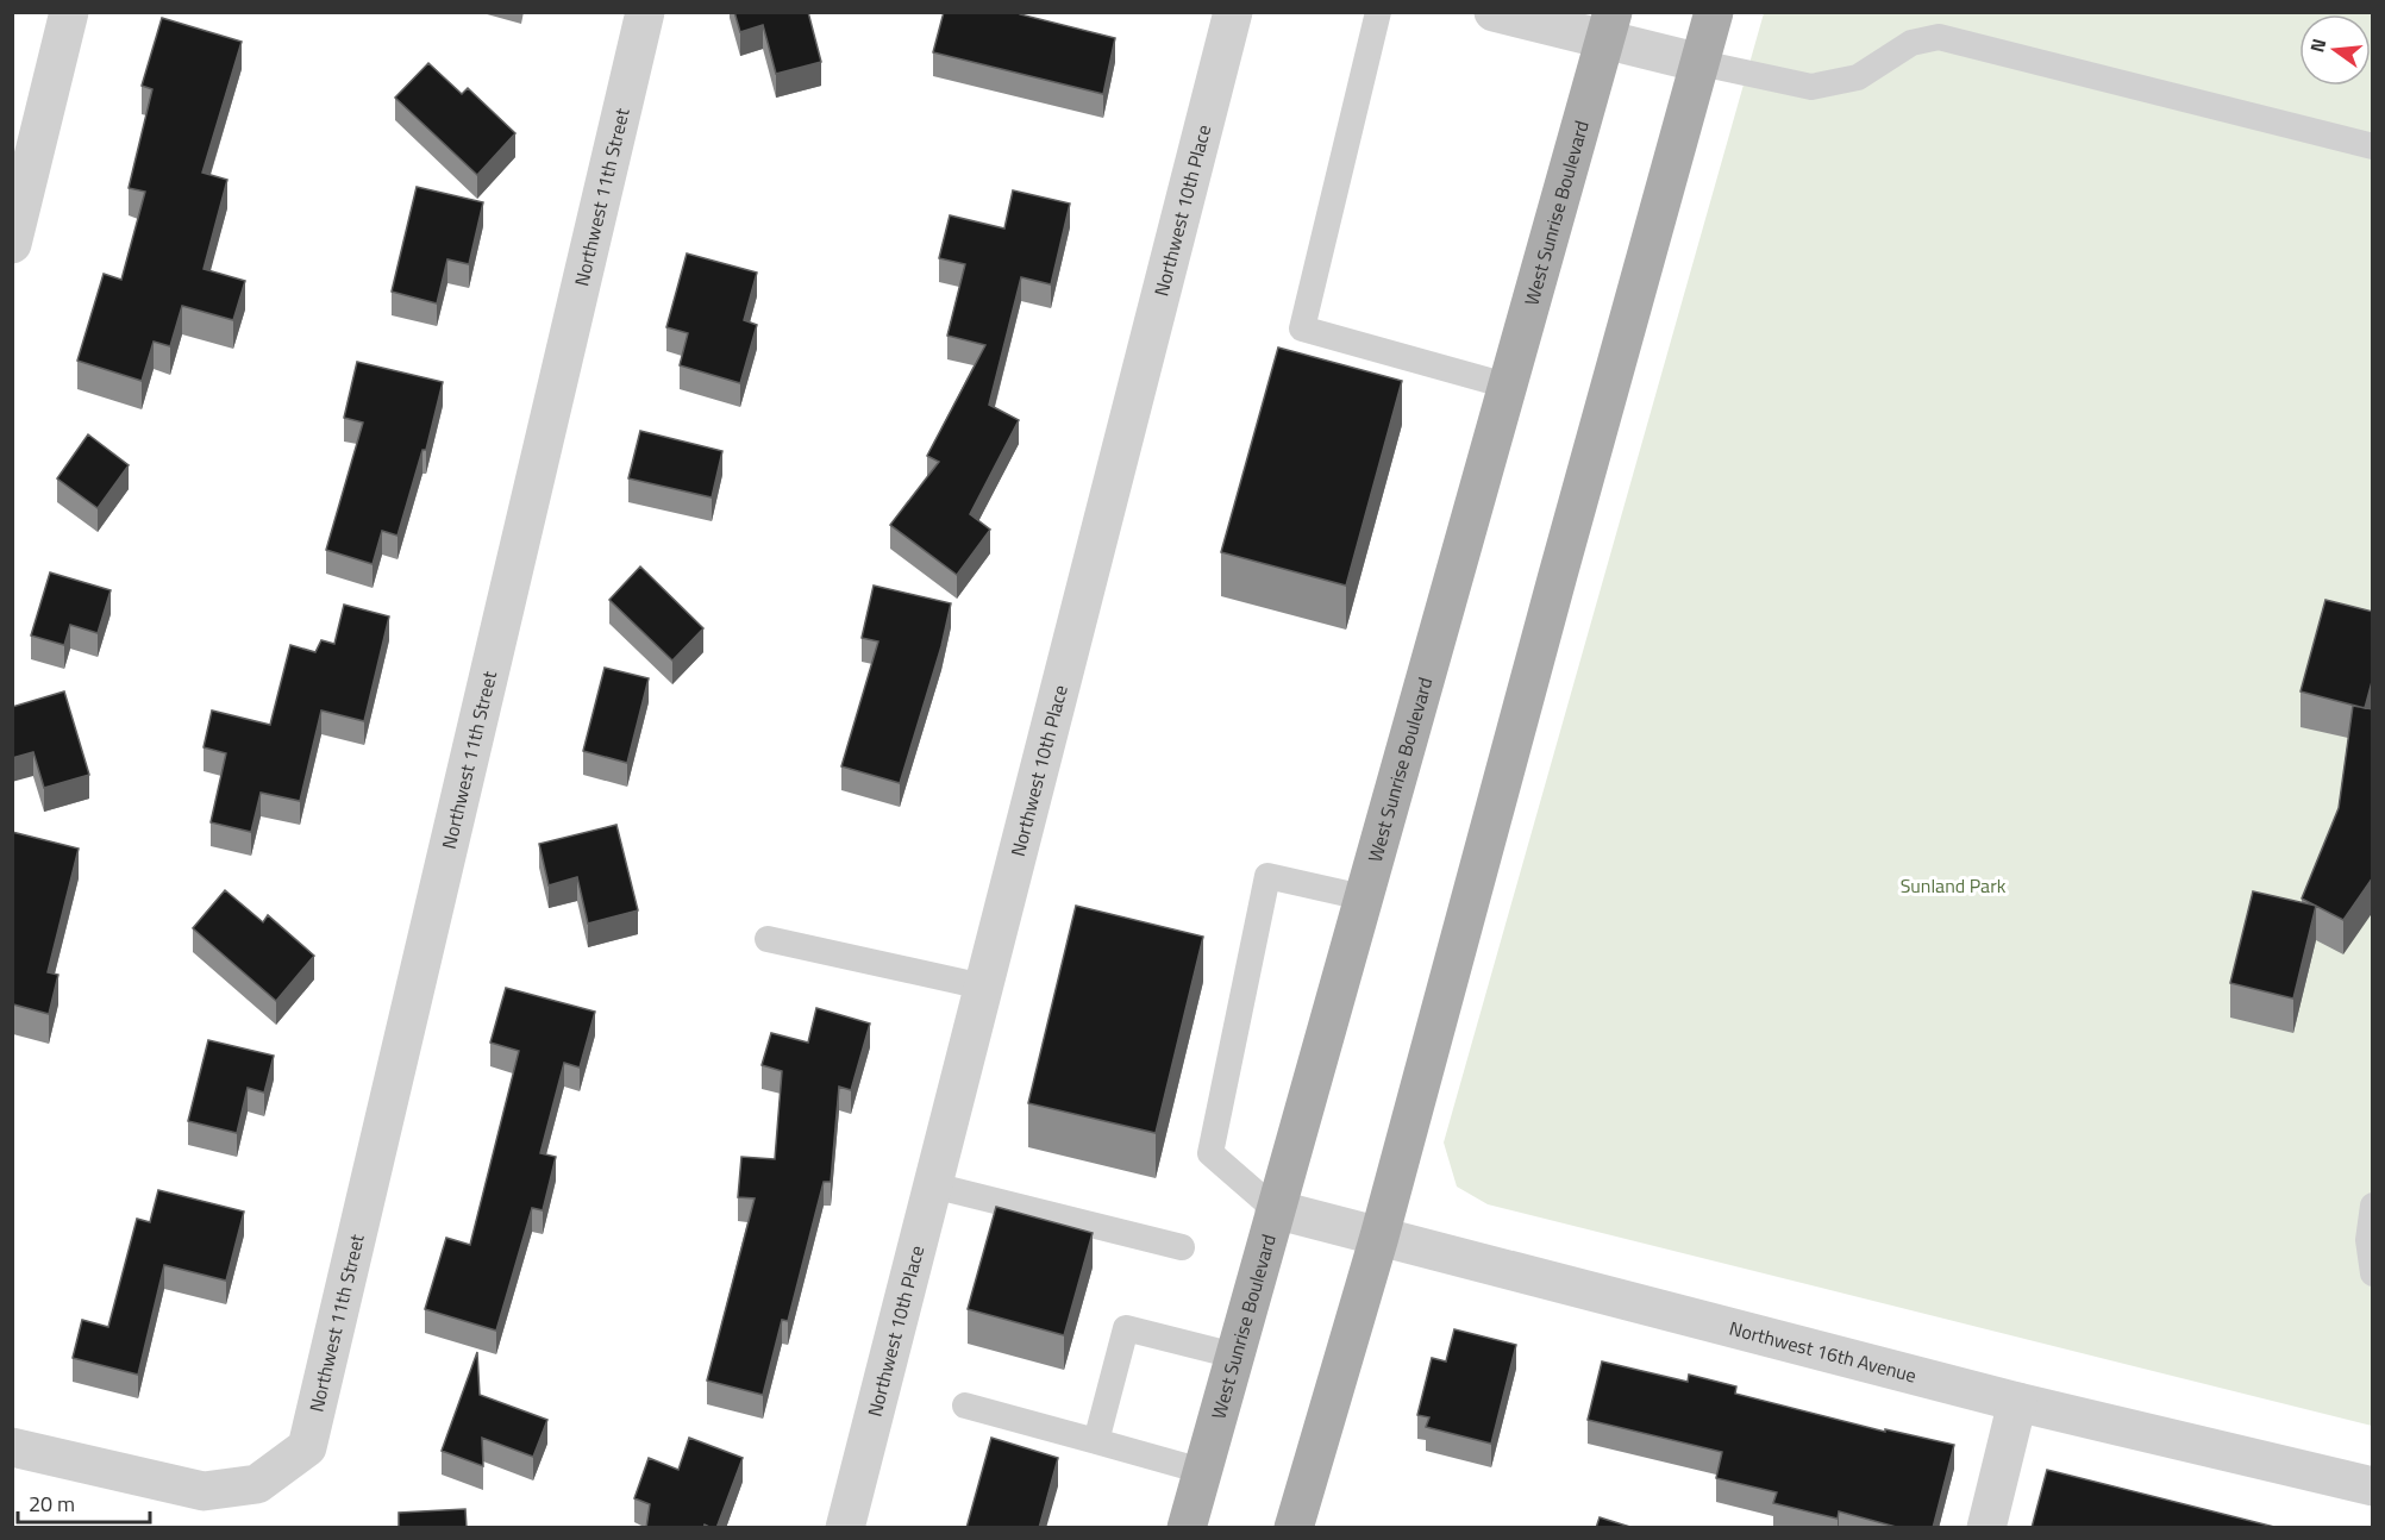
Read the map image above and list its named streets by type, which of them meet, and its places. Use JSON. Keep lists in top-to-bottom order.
{
  "streets": {
    "main road": ["West Sunrise Boulevard"],
    "street": ["Northwest 11th Street", "Northwest 10th Place", "Northwest 16th Avenue"]
  },
  "crossings": [
    ["West Sunrise Boulevard", "Northwest 16th Avenue"]
  ],
  "parks": ["Sunland Park"],
  "scale_bar": "20 m",
  "north": "left"
}
